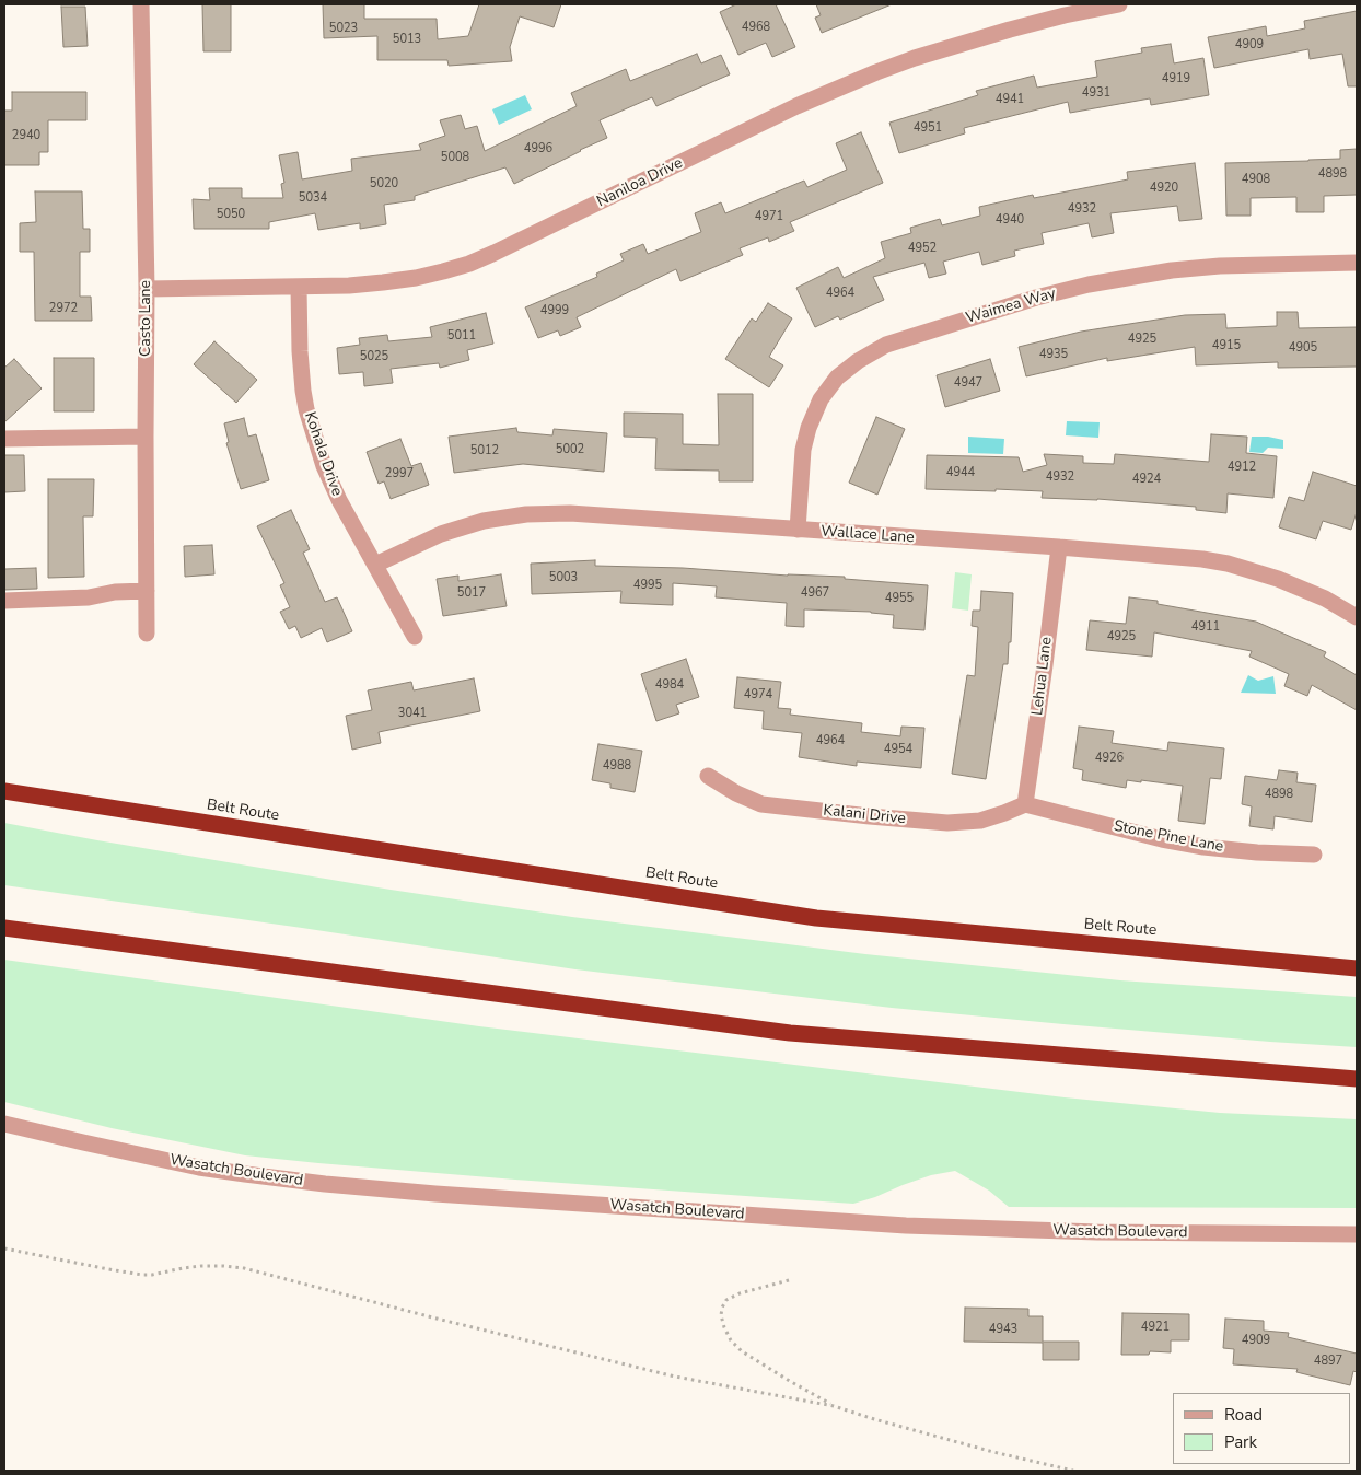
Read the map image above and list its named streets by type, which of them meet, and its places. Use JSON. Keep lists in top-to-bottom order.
{
  "streets": {
    "highway": ["Belt Route"],
    "street": [
      "Naniloa Drive",
      "Waimea Way",
      "Casto Lane",
      "Kohala Drive",
      "Wallace Lane",
      "Lehua Lane",
      "Kalani Drive",
      "Stone Pine Lane",
      "Wasatch Boulevard"
    ]
  },
  "crossings": [
    ["Naniloa Drive", "Casto Lane"],
    ["Naniloa Drive", "Kohala Drive"],
    ["Waimea Way", "Wallace Lane"],
    ["Kohala Drive", "Wallace Lane"],
    ["Wallace Lane", "Lehua Lane"],
    ["Lehua Lane", "Kalani Drive"],
    ["Lehua Lane", "Stone Pine Lane"],
    ["Kalani Drive", "Stone Pine Lane"]
  ],
  "house_numbers": [
    "4968",
    "5023",
    "5013",
    "4909",
    "4919",
    "4931",
    "4941",
    "4951",
    "2940",
    "4996",
    "5008",
    "4898",
    "4908",
    "5020",
    "4920",
    "5034",
    "4932",
    "5050",
    "4971",
    "4940",
    "4952",
    "4964",
    "2972",
    "4999",
    "5011",
    "4925",
    "4915",
    "4905",
    "4935",
    "5025",
    "4947",
    "5002",
    "5012",
    "4912",
    "4944",
    "2997",
    "4932",
    "4924",
    "5003",
    "4995",
    "5017",
    "4967",
    "4955",
    "4911",
    "4925",
    "4984",
    "4974",
    "3041",
    "4964",
    "4954",
    "4926",
    "4988",
    "4898",
    "4921",
    "4943",
    "4909",
    "4897"
  ],
  "legend": ["Road", "Park"]
}
